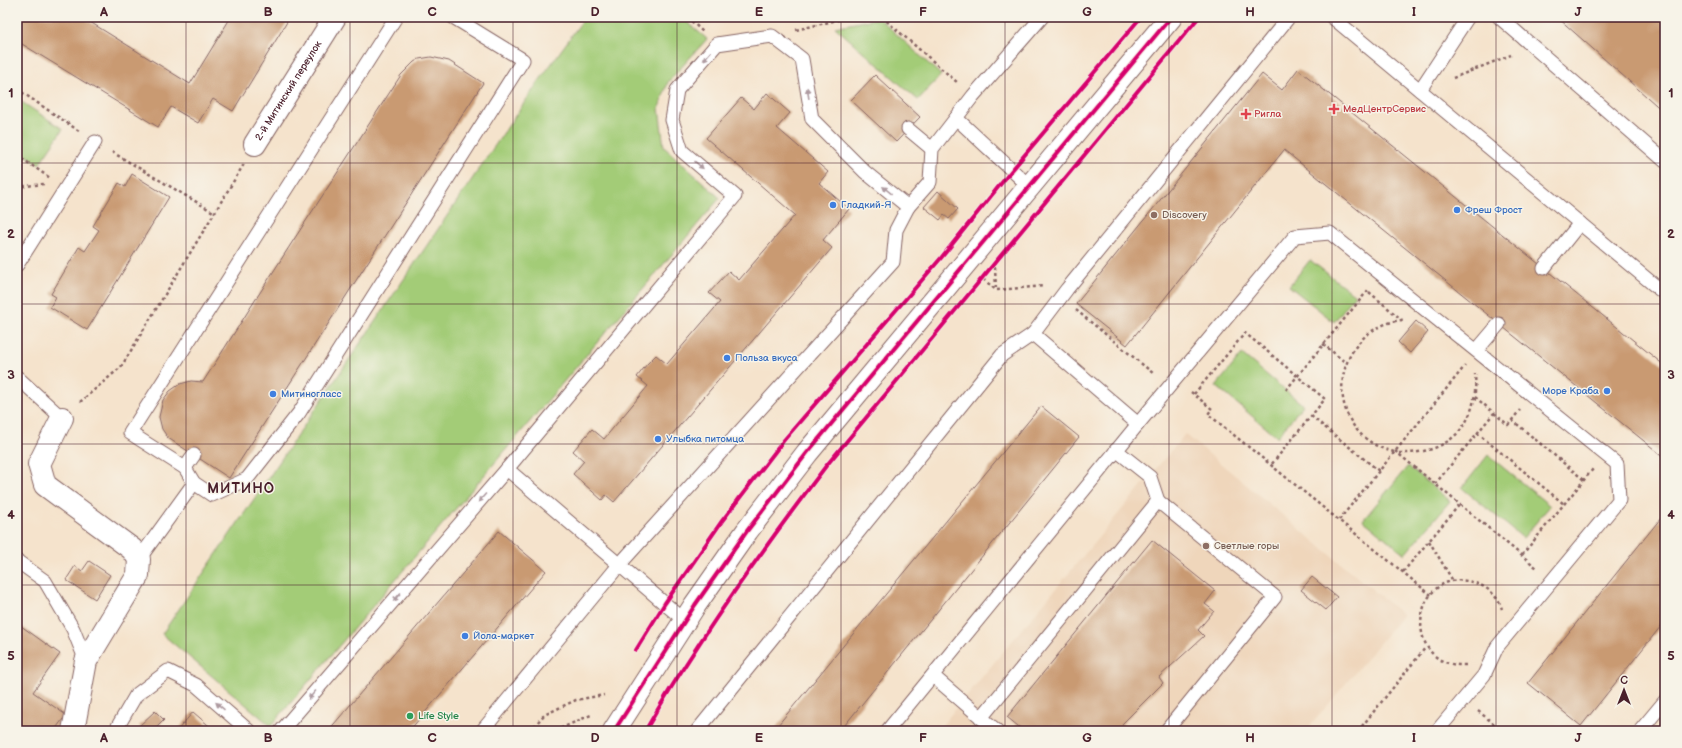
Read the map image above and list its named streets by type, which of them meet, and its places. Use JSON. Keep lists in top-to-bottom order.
{
  "streets": {
    "street": ["2-й Митинский переулок"]
  },
  "districts": ["МИТИНО"],
  "places": {
    "health": ["МедЦентрСервис", "Ригла"],
    "other": [
      "Гладкий-Я",
      "Фреш Фрост",
      "Discovery",
      "Польза вкуса",
      "Море Краба",
      "Митиногласс",
      "Улыбка питомца",
      "Светлые горы",
      "Йола-маркет",
      "Life Style"
    ]
  },
  "north": "top",
  "grid": {
    "columns": [
      "A",
      "B",
      "C",
      "D",
      "E",
      "F",
      "G",
      "H",
      "I",
      "J"
    ],
    "rows": [
      "1",
      "2",
      "3",
      "4",
      "5"
    ]
  }
}
